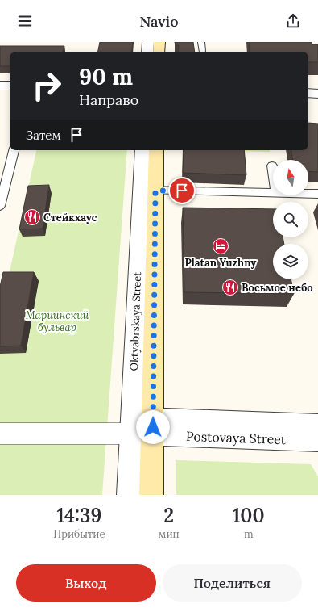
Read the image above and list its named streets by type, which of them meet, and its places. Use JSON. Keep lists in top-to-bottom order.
{
  "streets": {
    "main road": ["Oktyabrskaya Street"],
    "street": ["Postovaya Street"]
  },
  "crossings": [
    ["Oktyabrskaya Street", "Postovaya Street"]
  ],
  "parks": ["Мариинский бульвар"],
  "places": {
    "restaurant": ["Стейкхаус", "Восьмое небо"],
    "hotel": ["Platan Yuzhny"]
  },
  "north": "top",
  "page": {
    "header": "Navio",
    "turn": ["90 m", "Направо"],
    "then": "Затем",
    "eta": [
      "14:39",
      "Прибытие",
      "2",
      "мин",
      "100",
      "m"
    ],
    "buttons": ["Выход", "Поделиться"]
  }
}
